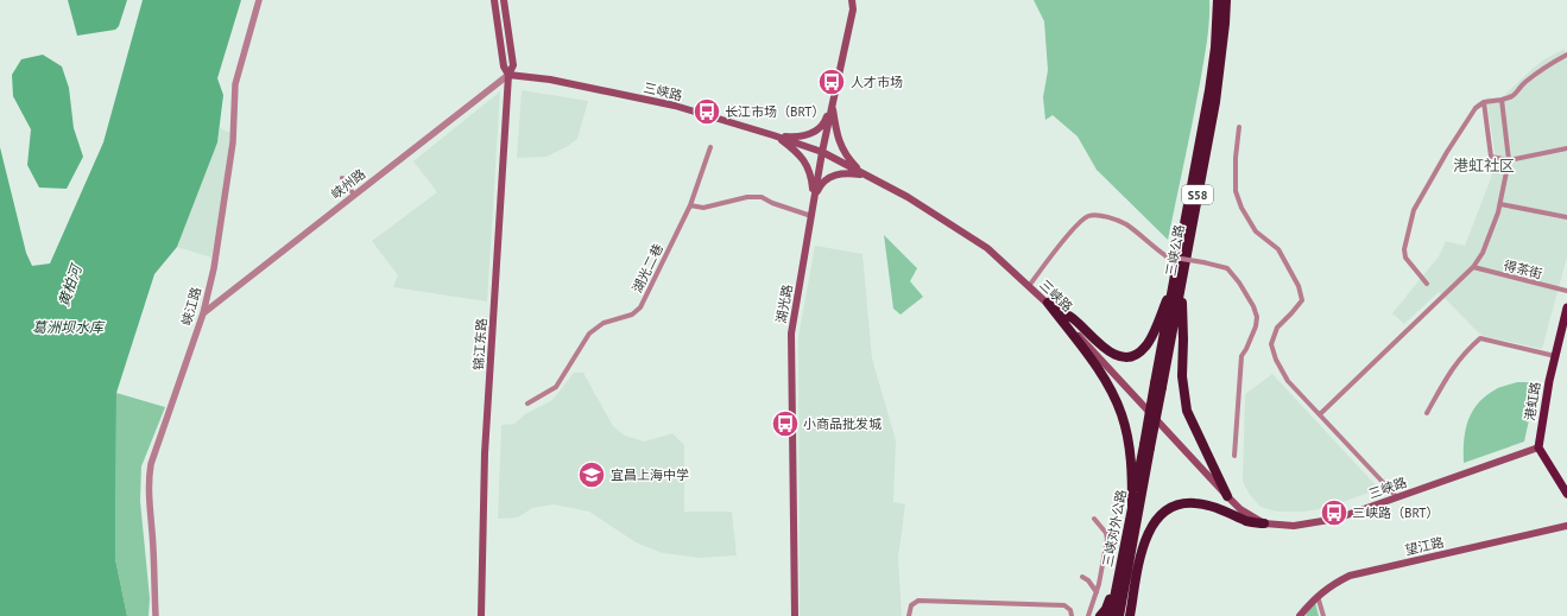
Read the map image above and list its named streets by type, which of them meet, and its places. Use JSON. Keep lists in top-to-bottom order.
{
  "streets": {
    "highway": [
      "S58",
      "三峡公路",
      "港虹路",
      "三峡对外公路"
    ],
    "main road": [
      "三峡路",
      "湖光路",
      "锦江东路",
      "望江路"
    ],
    "street": [
      "峡州路",
      "湖光二巷",
      "得茶街",
      "峡江路"
    ]
  },
  "crossings": [
    ["三峡路", "峡州路"],
    ["三峡路", "湖光路"],
    ["三峡路", "锦江东路"],
    ["三峡路", "港虹路"],
    ["峡州路", "峡江路"],
    ["峡州路", "锦江东路"],
    ["三峡公路", "三峡对外公路"]
  ],
  "districts": ["港虹社区"],
  "water": ["黄柏河", "葛洲坝水库"],
  "places": {
    "bus stop": [
      "人才市场",
      "长江市场（BRT）",
      "小商品批发城",
      "三峡路（BRT）"
    ],
    "school or university": ["宜昌上海中学"]
  }
}
